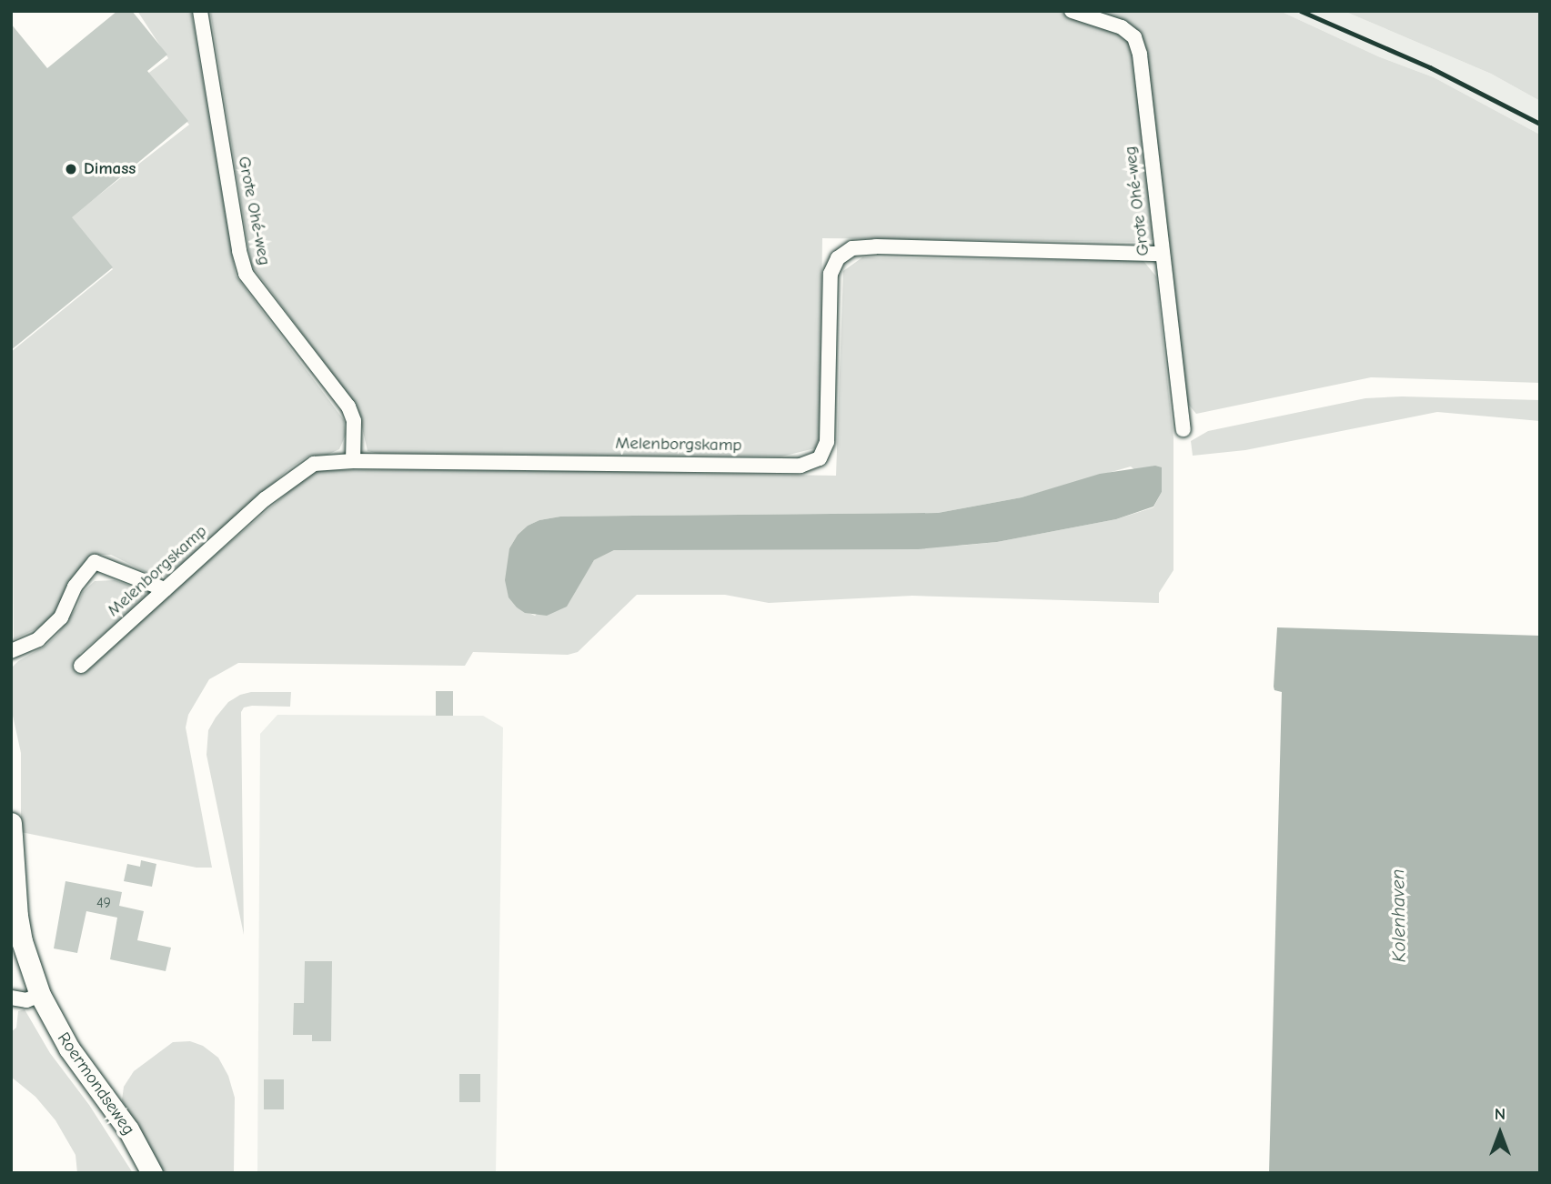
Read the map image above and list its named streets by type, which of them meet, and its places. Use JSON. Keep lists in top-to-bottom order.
{
  "streets": {
    "main road": ["Roermondseweg"],
    "street": ["Grote Ohé-weg", "Melenborgskamp"]
  },
  "crossings": [
    ["Grote Ohé-weg", "Melenborgskamp"]
  ],
  "water": ["Kolenhaven"],
  "places": ["Dimass"],
  "house_numbers": ["49"],
  "north": "top"
}
